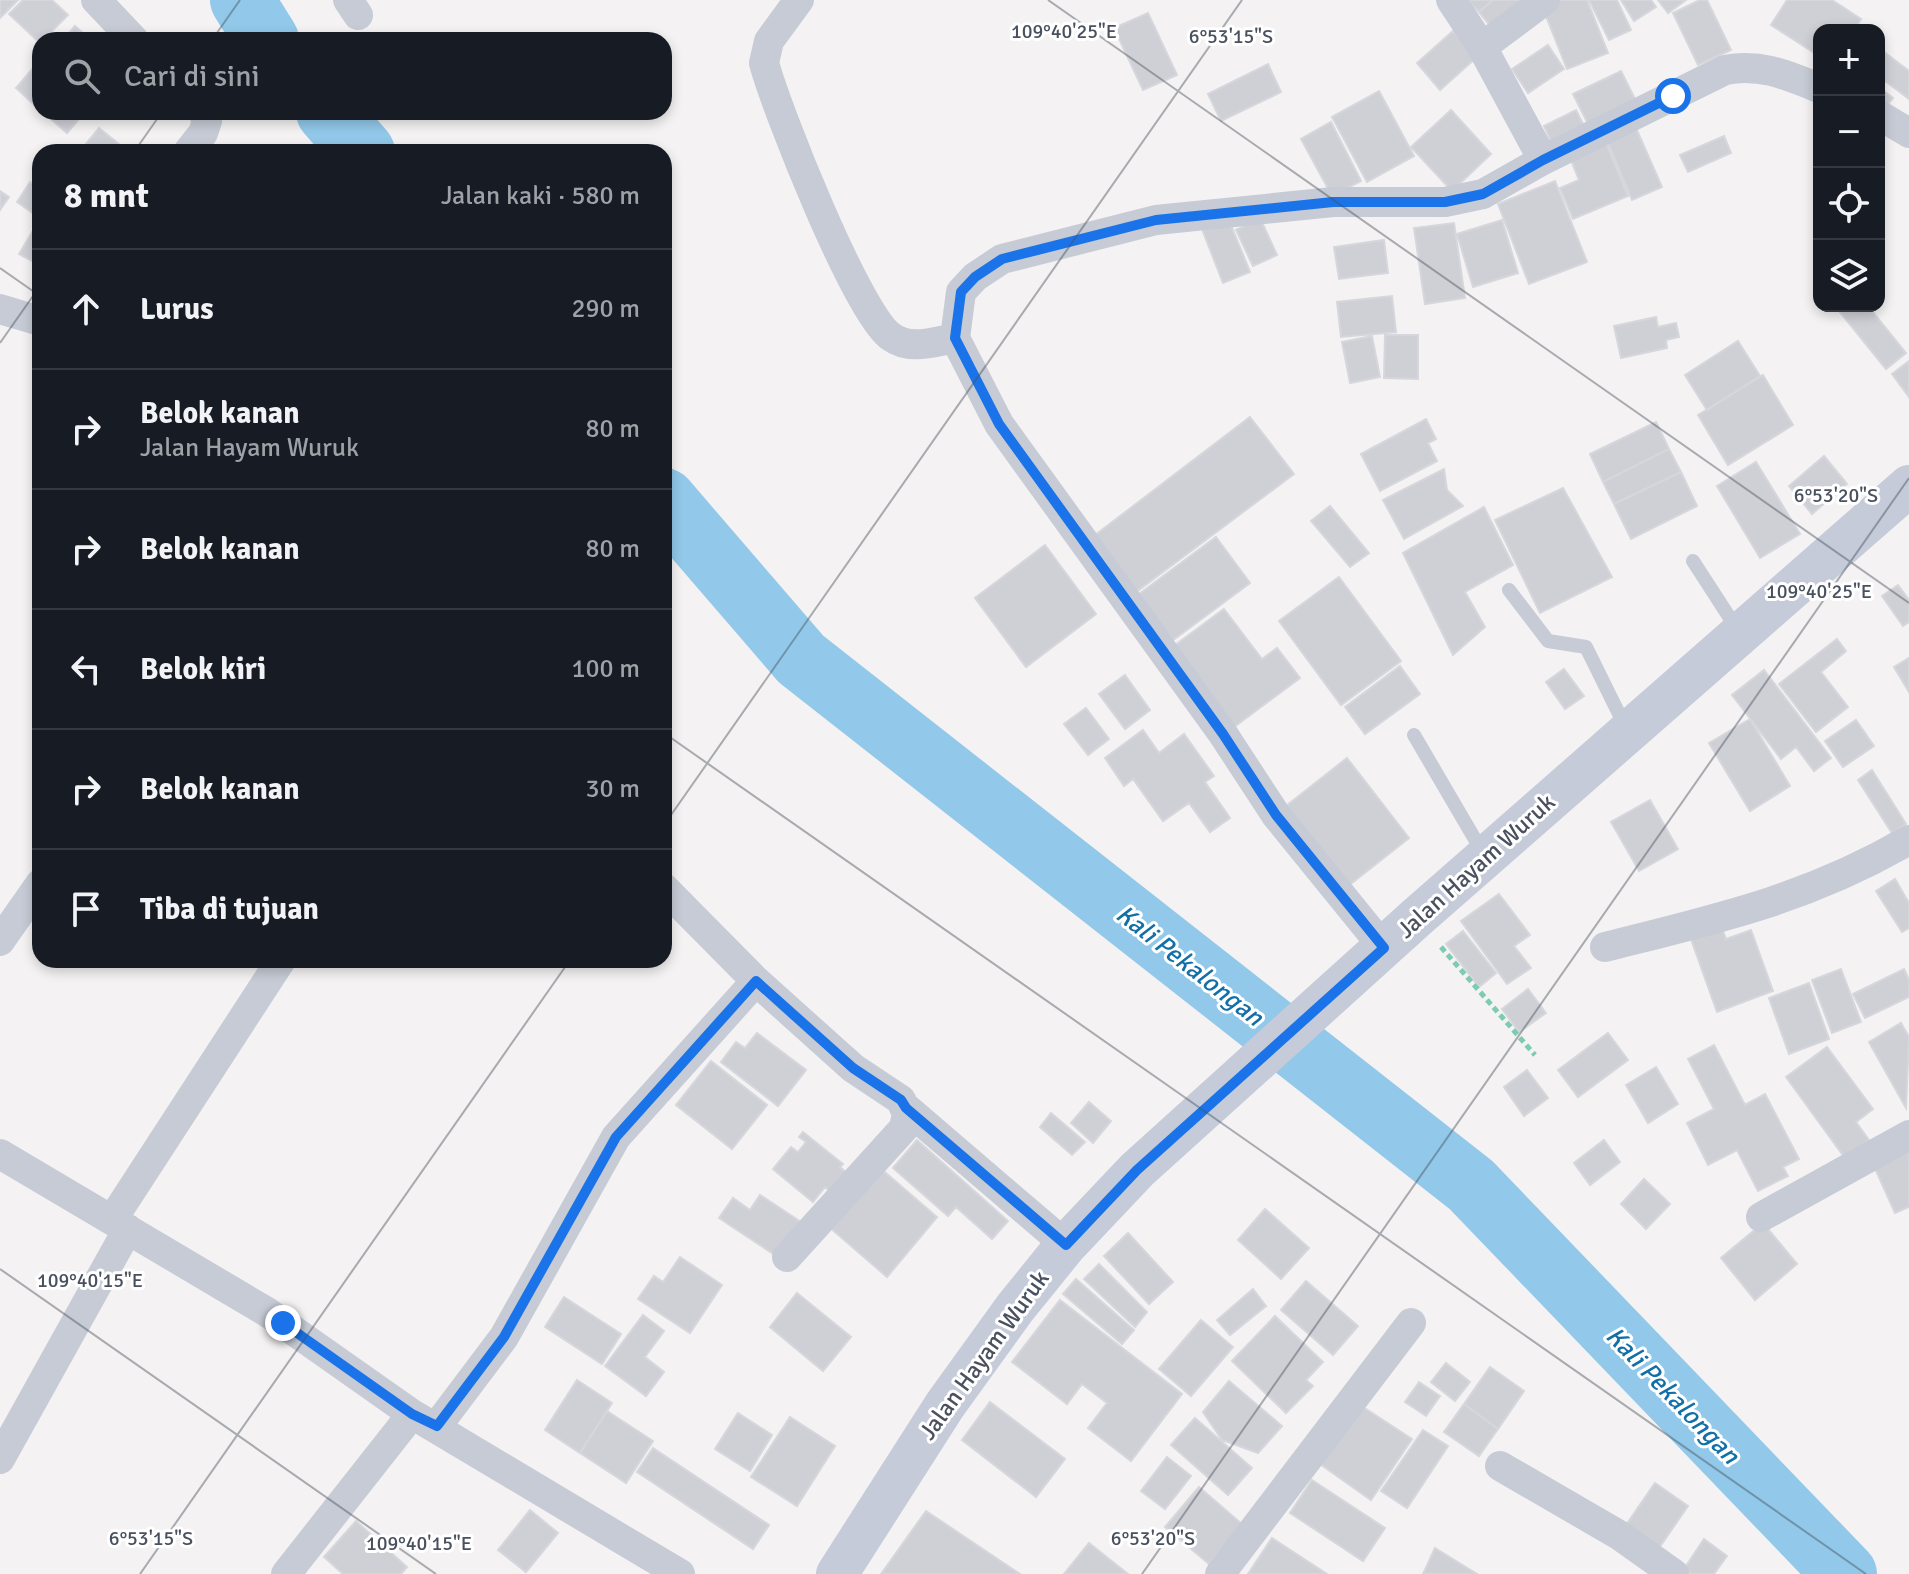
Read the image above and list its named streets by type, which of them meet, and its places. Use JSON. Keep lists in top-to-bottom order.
{
  "streets": {
    "street": ["Jalan Hayam Wuruk"]
  },
  "water": ["Kali Pekalongan"],
  "page": {
    "map_buttons": ["+", "−"],
    "search": "Cari di sini",
    "heading": ["8 mnt", "Jalan kaki · 580 m"],
    "list": [
      ["Lurus", "290 m"],
      ["Belok kanan", "Jalan Hayam Wuruk", "80 m"],
      ["Belok kanan", "80 m"],
      ["Belok kiri", "100 m"],
      ["Belok kanan", "30 m"],
      "Tiba di tujuan"
    ]
  },
  "coordinates": [
    "109°40'25\"E",
    "6°53'15\"S",
    "6°53'20\"S",
    "109°40'15\"E"
  ]
}
